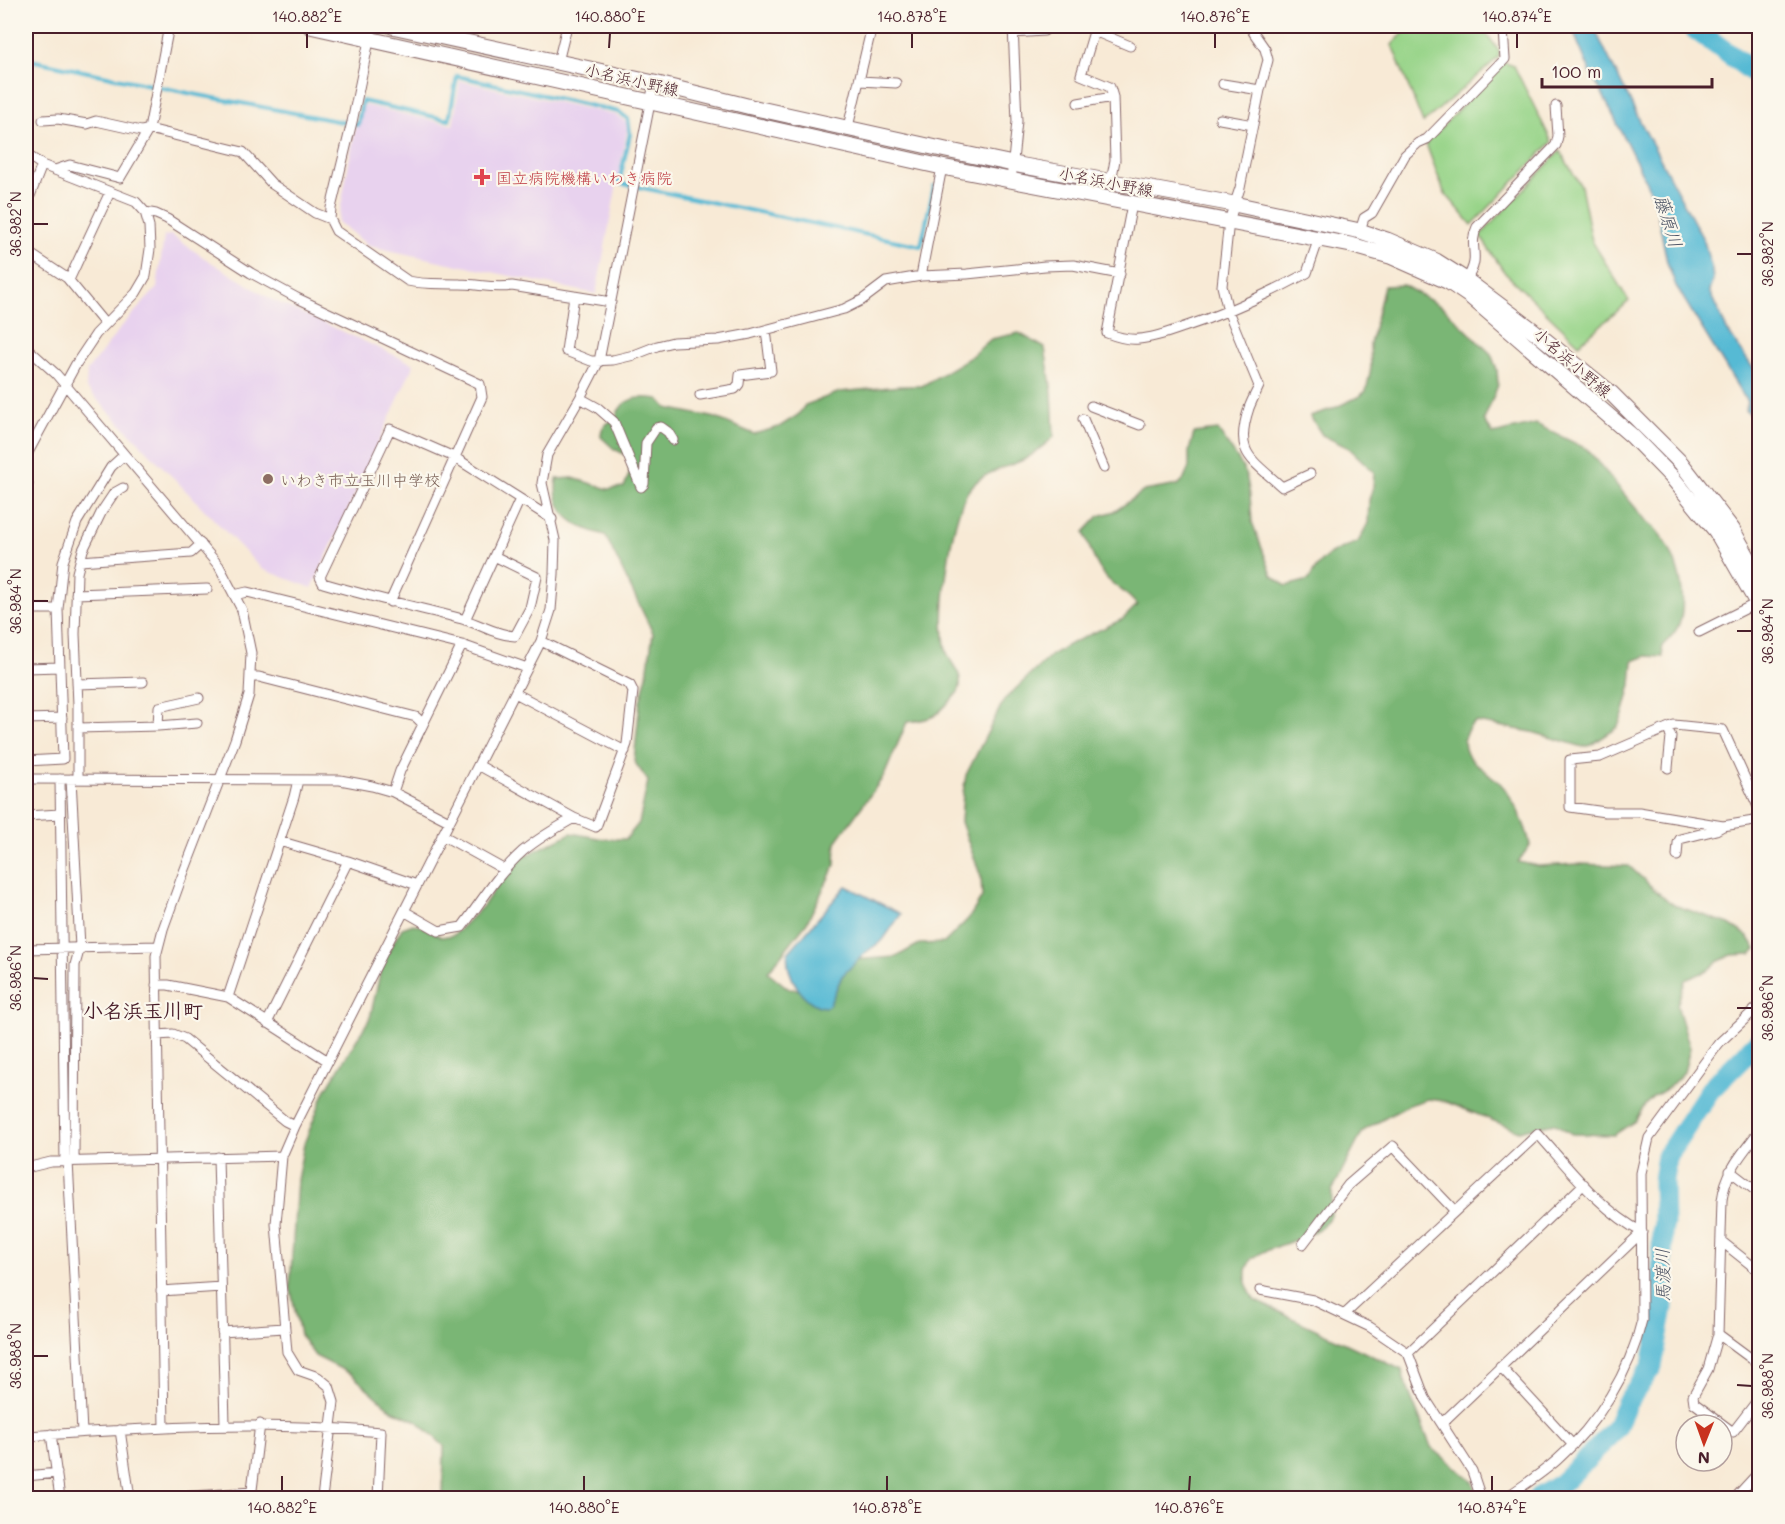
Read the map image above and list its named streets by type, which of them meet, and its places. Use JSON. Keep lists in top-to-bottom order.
{
  "streets": {
    "main road": ["小名浜小野線"]
  },
  "districts": ["小名浜玉川町"],
  "water": ["藤原川", "馬渡川"],
  "places": {
    "health": ["国立病院機構いわき病院"],
    "other": ["いわき市立玉川中学校"]
  },
  "scale_bar": "100 m",
  "north": "bottom",
  "coordinates": [
    "140.882°E",
    "140.880°E",
    "140.878°E",
    "140.876°E",
    "140.874°E",
    "36.982°N",
    "36.984°N",
    "36.986°N",
    "36.988°N"
  ]
}
